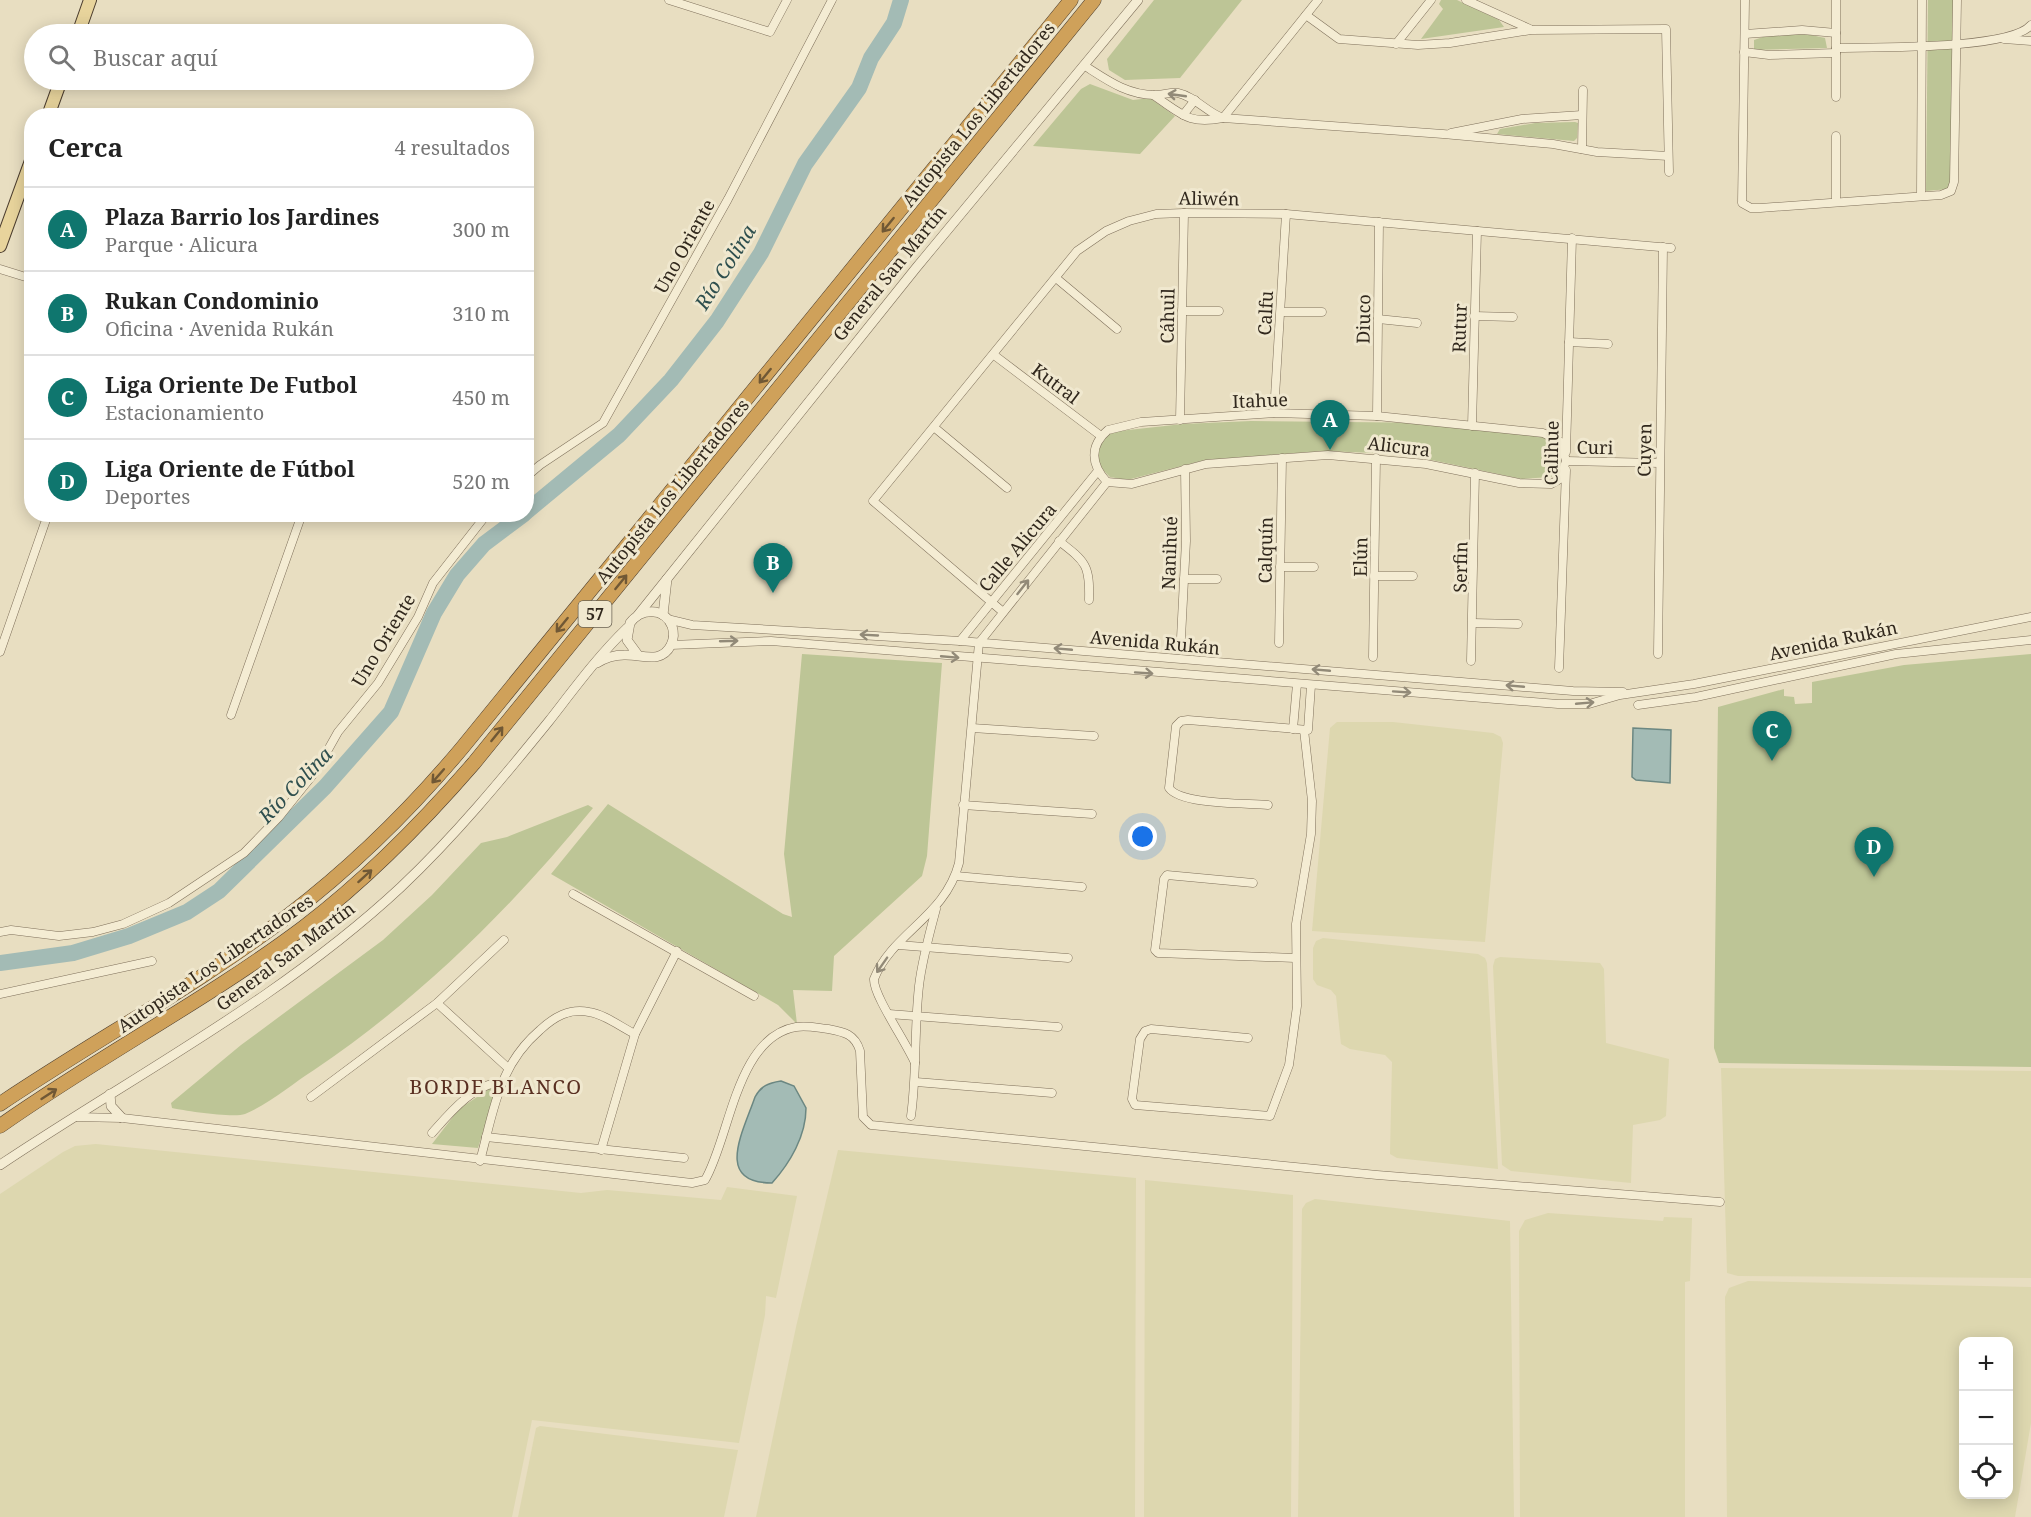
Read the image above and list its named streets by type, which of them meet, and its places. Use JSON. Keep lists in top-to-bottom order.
{
  "streets": {
    "highway": ["Autopista Los Libertadores", "57"],
    "street": [
      "Aliwén",
      "Uno Oriente",
      "General San Martín",
      "Calfu",
      "Cáhuil",
      "Diuco",
      "Rutur",
      "Kutral",
      "Itahue",
      "Alicura",
      "Curi",
      "Cuyen",
      "Calihue",
      "Calle Alicura",
      "Calquín",
      "Nanihué",
      "Elún",
      "Serfin",
      "Avenida Rukán"
    ]
  },
  "crossings": [
    ["Aliwén", "Calfu"],
    ["Aliwén", "Cáhuil"],
    ["Aliwén", "Diuco"],
    ["Aliwén", "Rutur"],
    ["Aliwén", "Kutral"],
    ["Aliwén", "Cuyen"],
    ["Aliwén", "Calihue"],
    ["Aliwén", "Calle Alicura"],
    ["General San Martín", "Avenida Rukán"],
    ["Calfu", "Itahue"],
    ["Cáhuil", "Itahue"],
    ["Diuco", "Itahue"],
    ["Rutur", "Itahue"],
    ["Kutral", "Itahue"],
    ["Itahue", "Alicura"],
    ["Itahue", "Curi"],
    ["Itahue", "Calihue"],
    ["Alicura", "Curi"],
    ["Alicura", "Calihue"],
    ["Alicura", "Calle Alicura"],
    ["Alicura", "Calquín"],
    ["Alicura", "Nanihué"],
    ["Alicura", "Elún"],
    ["Alicura", "Serfin"],
    ["Curi", "Cuyen"],
    ["Curi", "Calihue"],
    ["Calle Alicura", "Avenida Rukán"]
  ],
  "districts": ["BORDE BLANCO"],
  "water": ["Río Colina"],
  "page": {
    "search": "Buscar aquí",
    "heading": ["Cerca", "4 resultados"],
    "list": [
      {
        "mark": "A",
        "name": "Plaza Barrio los Jardines",
        "note": "Parque · Alicura",
        "value": "300 m"
      },
      {
        "mark": "B",
        "name": "Rukan Condominio",
        "note": "Oficina · Avenida Rukán",
        "value": "310 m"
      },
      {
        "mark": "C",
        "name": "Liga Oriente De Futbol",
        "note": "Estacionamiento",
        "value": "450 m"
      },
      {
        "mark": "D",
        "name": "Liga Oriente de Fútbol",
        "note": "Deportes",
        "value": "520 m"
      }
    ],
    "pins": [
      "A",
      "B",
      "C",
      "D"
    ],
    "map_buttons": ["+", "−"]
  }
}
